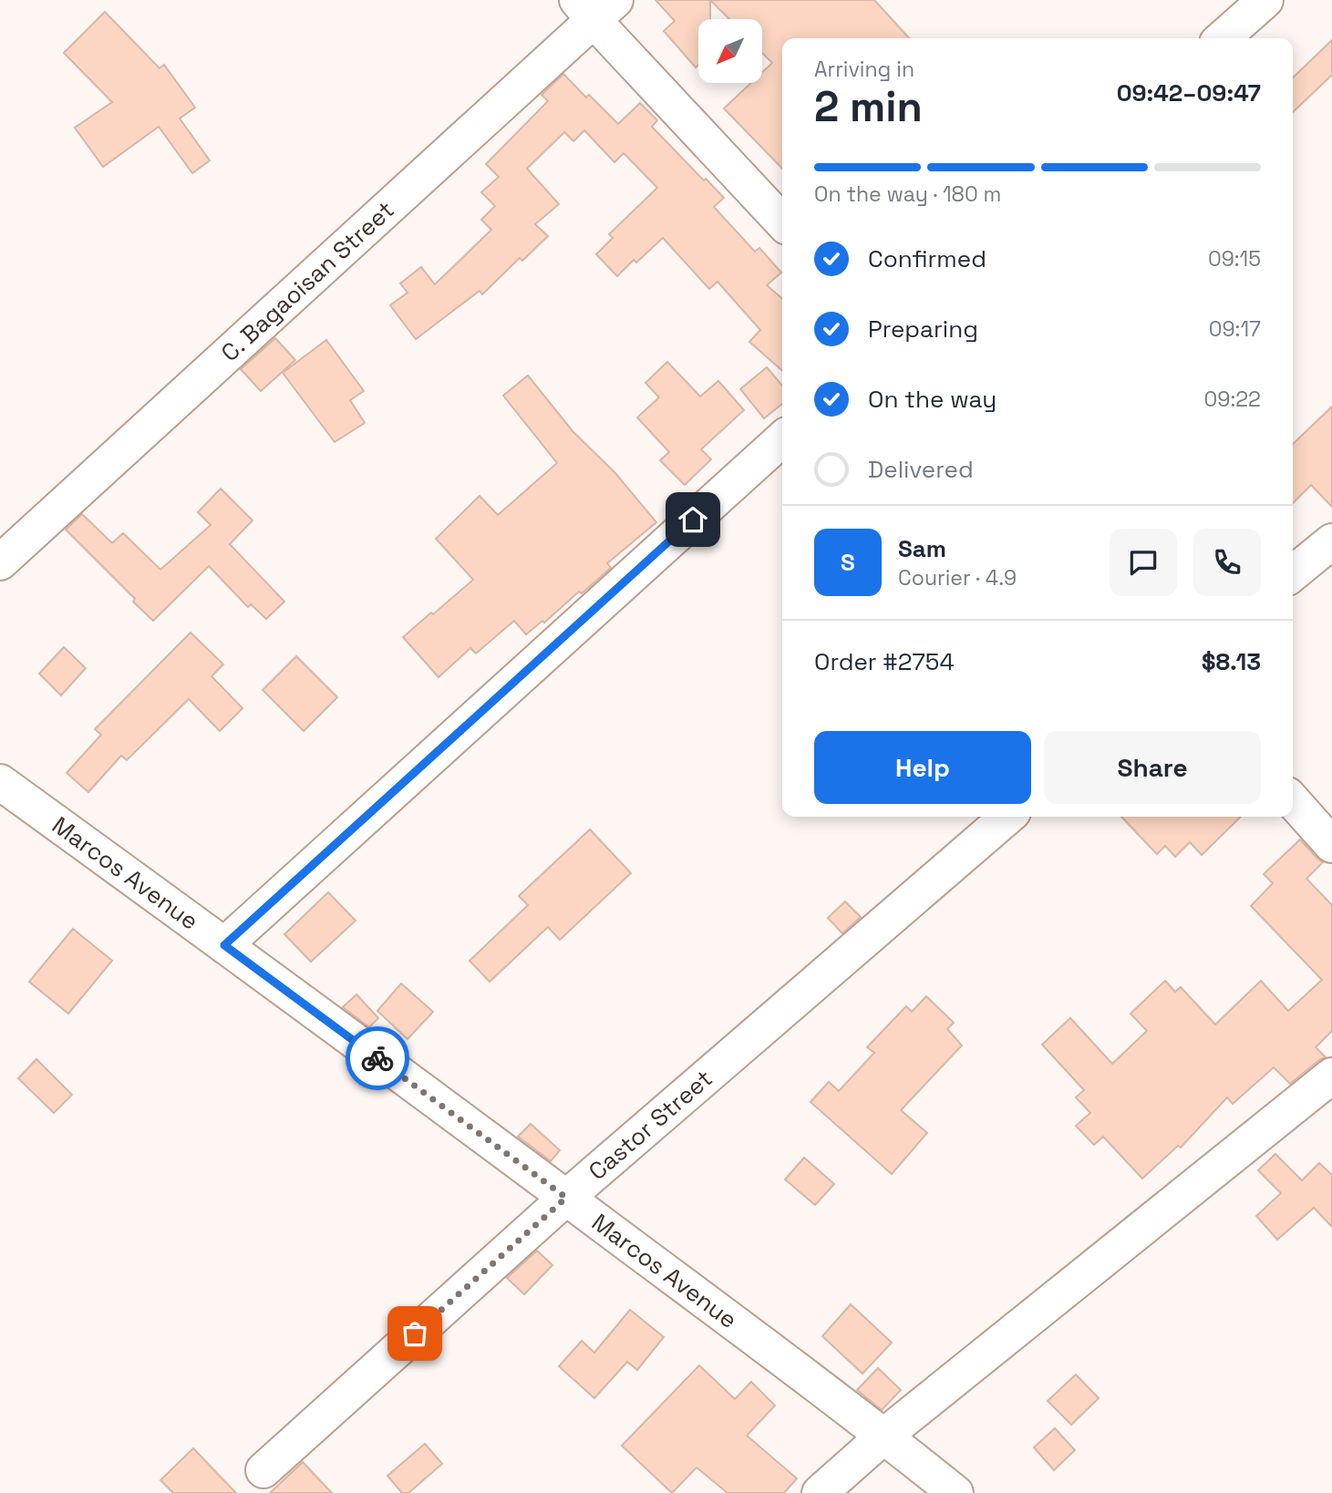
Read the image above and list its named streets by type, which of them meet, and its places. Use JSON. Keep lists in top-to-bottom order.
{
  "streets": {
    "street": ["C. Bagaoisan Street", "Marcos Avenue", "Castor Street"]
  },
  "crossings": [
    ["Marcos Avenue", "Castor Street"]
  ],
  "north": "bottom left",
  "page": {
    "heading": ["2 min", "Arriving in", "09:42–09:47"],
    "panel": [
      "Sam",
      "Courier · 4.9",
      "Order #2754",
      "$8.13"
    ],
    "bar": "On the way · 180 m",
    "list": [
      ["Confirmed", "09:15"],
      ["Preparing", "09:17"],
      ["On the way", "09:22"],
      "Delivered"
    ],
    "round": "S",
    "buttons": ["Help", "Share"]
  }
}
